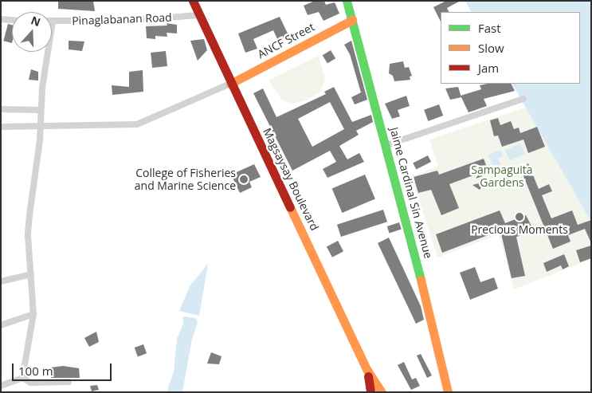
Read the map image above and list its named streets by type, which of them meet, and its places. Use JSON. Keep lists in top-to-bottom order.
{
  "streets": {
    "main road": ["ANCF Street", "Magsaysay Boulevard", "Jaime Cardinal Sin Avenue"],
    "street": ["Pinaglabanan Road"]
  },
  "crossings": [
    ["Pinaglabanan Road", "Magsaysay Boulevard"],
    ["ANCF Street", "Magsaysay Boulevard"],
    ["ANCF Street", "Jaime Cardinal Sin Avenue"]
  ],
  "parks": ["Sampaguita Gardens"],
  "places": ["College of Fisheries and Marine Science", "Precious Moments"],
  "legend": ["Fast", "Slow", "Jam"],
  "scale_bar": "100 m",
  "north": "top"
}
